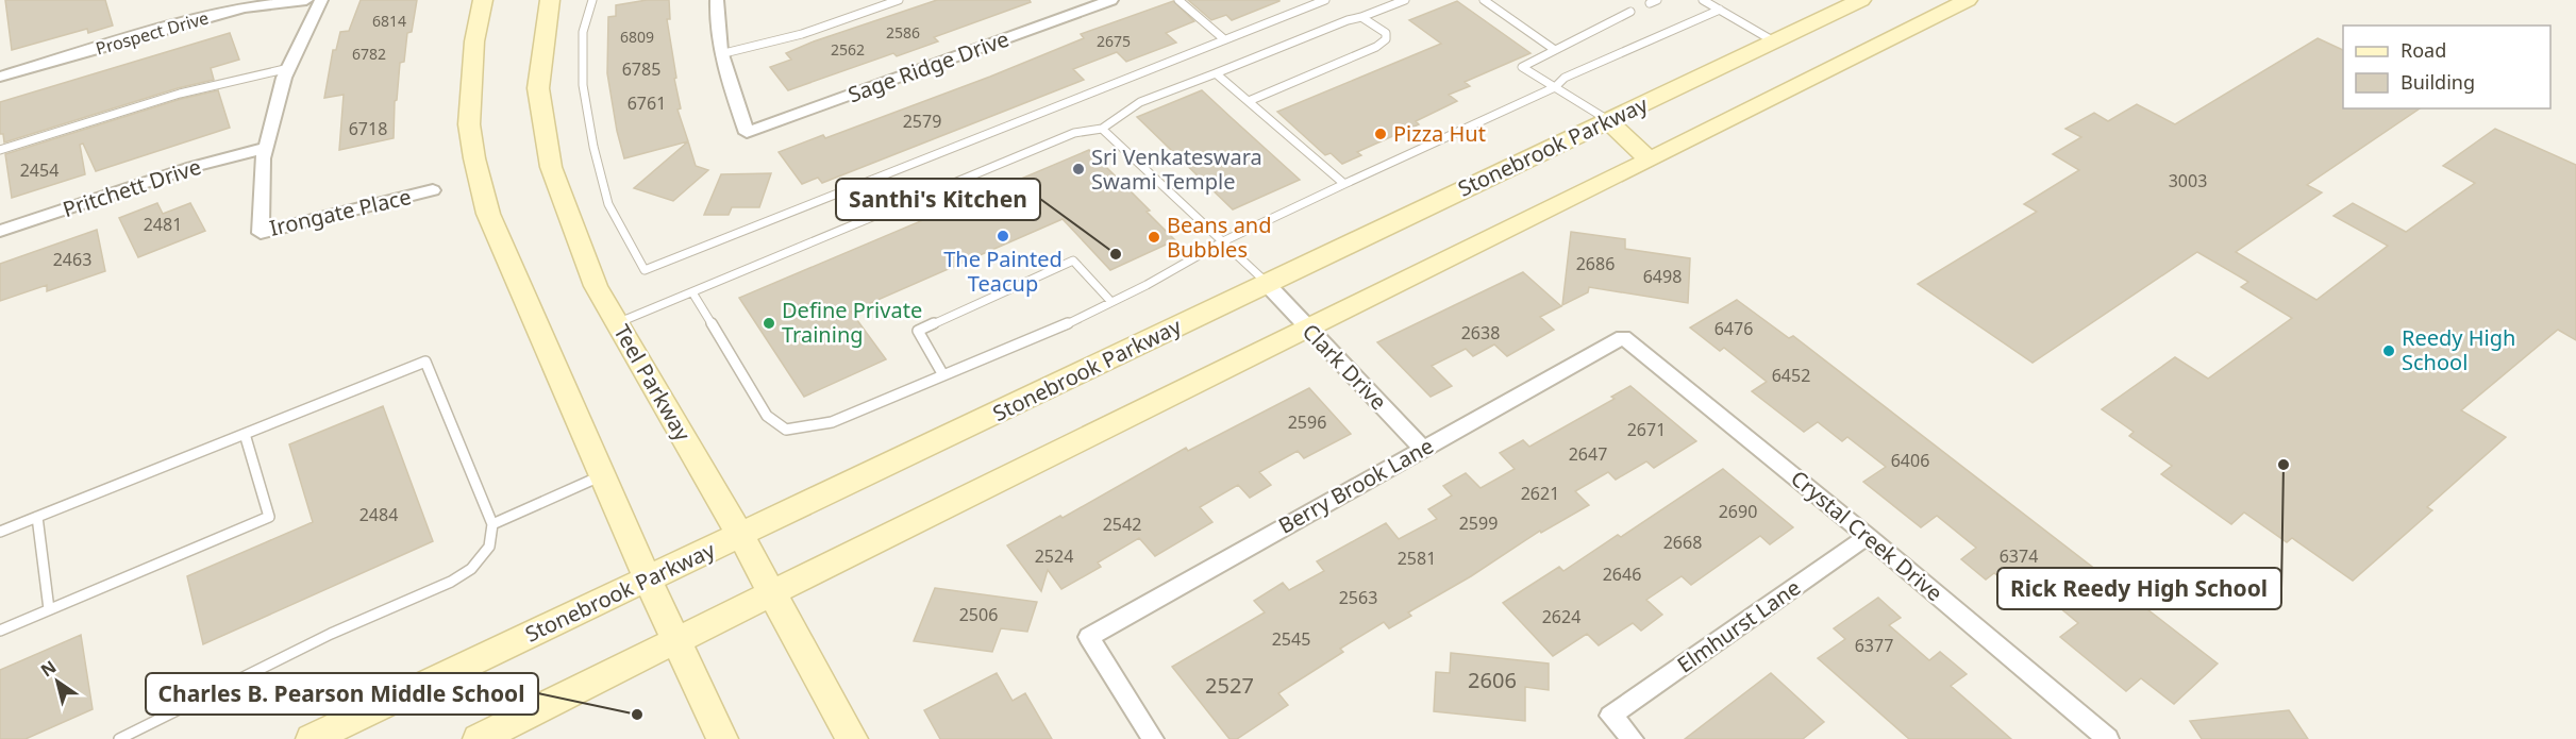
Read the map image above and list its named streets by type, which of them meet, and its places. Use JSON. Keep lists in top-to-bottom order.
{
  "streets": {
    "main road": ["Stonebrook Parkway", "Teel Parkway"],
    "street": [
      "Prospect Drive",
      "Sage Ridge Drive",
      "Pritchett Drive",
      "Irongate Place",
      "Clark Drive",
      "Berry Brook Lane",
      "Crystal Creek Drive",
      "Elmhurst Lane"
    ]
  },
  "crossings": [
    ["Stonebrook Parkway", "Clark Drive"],
    ["Stonebrook Parkway", "Teel Parkway"],
    ["Pritchett Drive", "Irongate Place"],
    ["Clark Drive", "Berry Brook Lane"],
    ["Berry Brook Lane", "Crystal Creek Drive"],
    ["Crystal Creek Drive", "Elmhurst Lane"]
  ],
  "places": [
    "Pizza Hut",
    "Sri Venkateswara Swami Temple",
    "The Painted Teacup",
    "Beans and Bubbles",
    "Santhi's Kitchen",
    "Define Private Training",
    "Reedy High School",
    "Rick Reedy High School",
    "Charles B. Pearson Middle School"
  ],
  "house_numbers": [
    "6814",
    "2586",
    "6809",
    "2675",
    "2562",
    "6782",
    "6785",
    "6761",
    "2579",
    "6718",
    "2454",
    "3003",
    "2481",
    "2463",
    "2686",
    "6498",
    "6476",
    "2638",
    "6452",
    "2596",
    "2671",
    "2647",
    "6406",
    "2621",
    "2690",
    "2484",
    "2599",
    "2542",
    "2668",
    "2524",
    "6374",
    "2581",
    "2646",
    "2563",
    "2506",
    "2624",
    "2545",
    "6377",
    "2606",
    "2527"
  ],
  "legend": ["Road", "Building"],
  "north": "top left"
}
